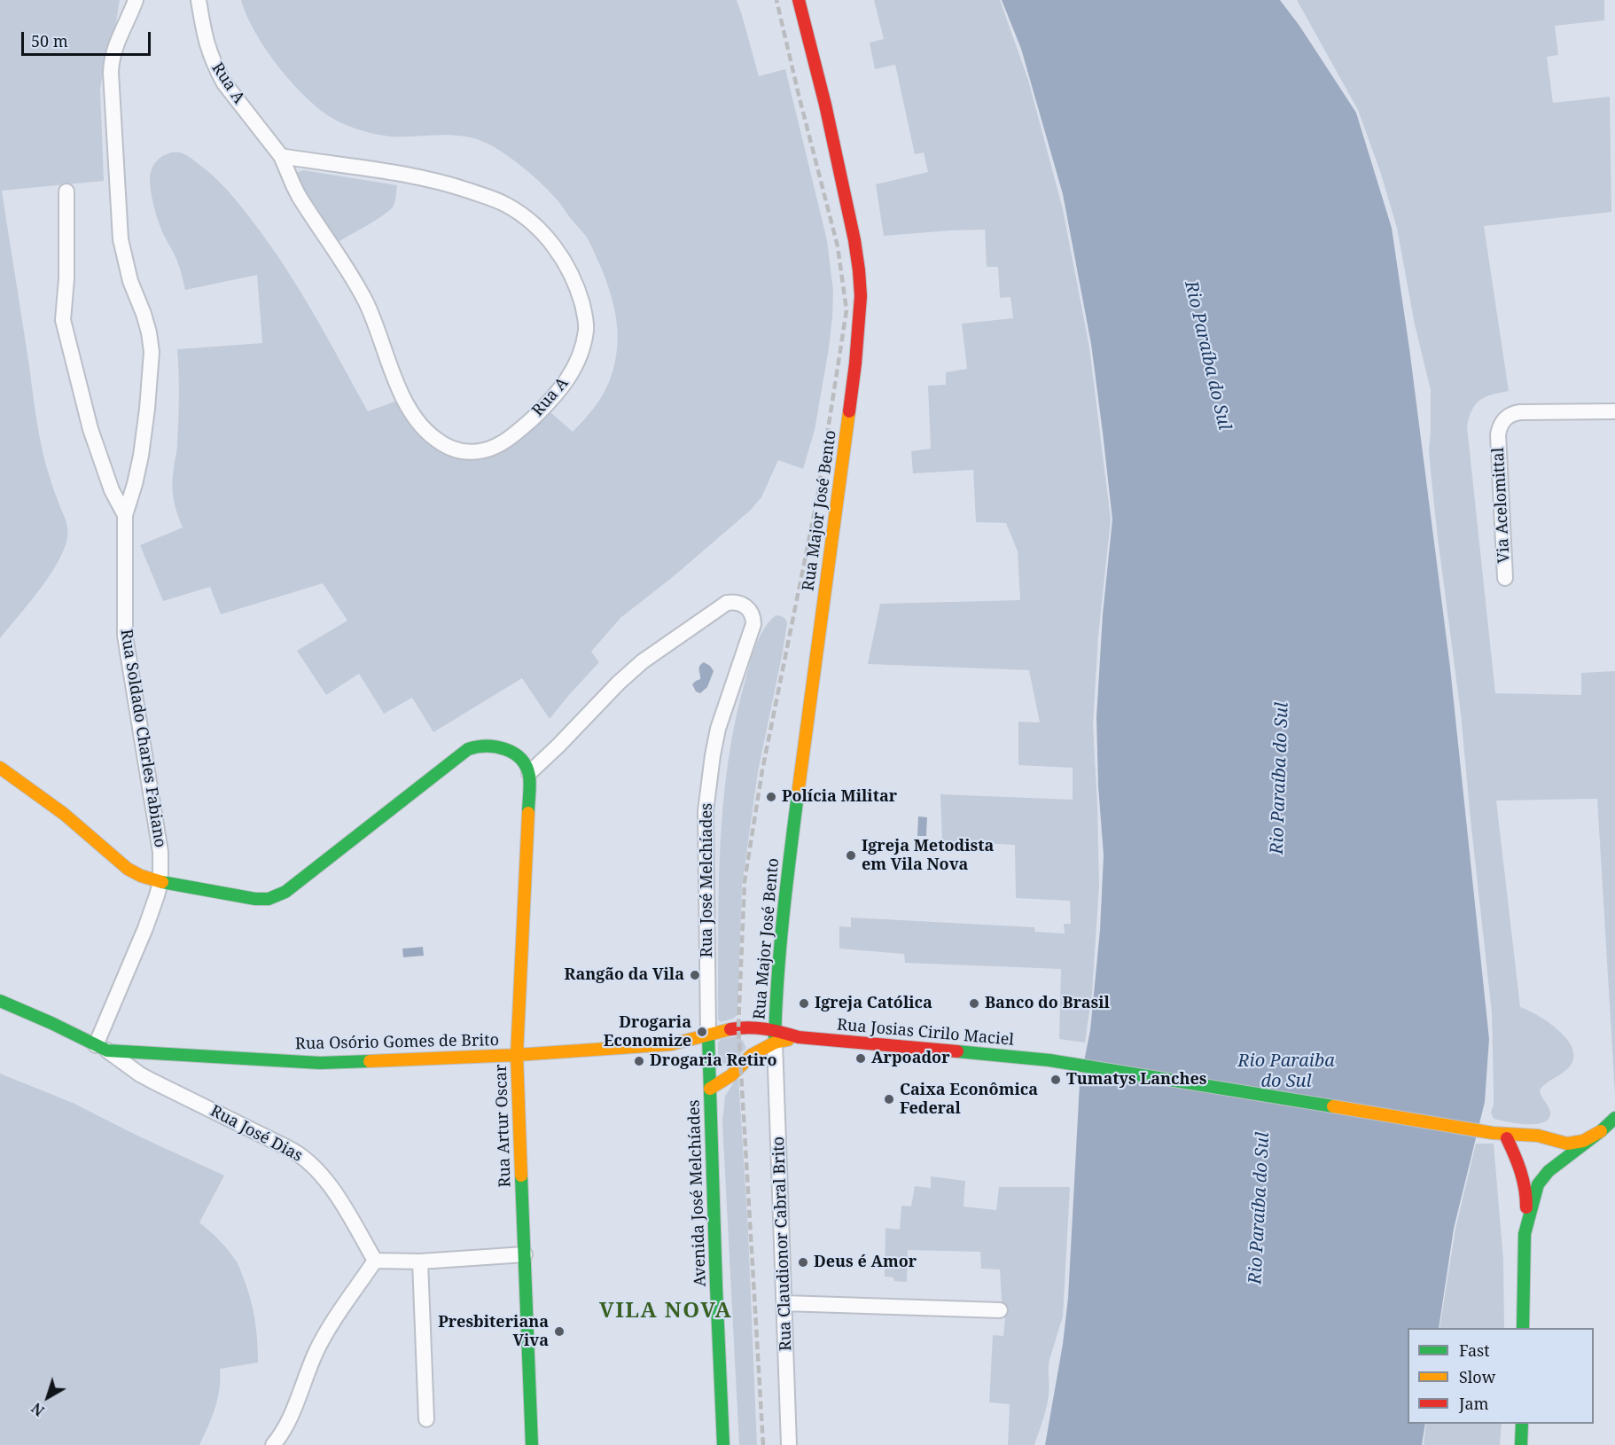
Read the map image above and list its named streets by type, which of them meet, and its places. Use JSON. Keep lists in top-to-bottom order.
{
  "streets": {
    "street": [
      "Rua A",
      "Via Acelomittal",
      "Rua Major José Bento",
      "Rua Soldado Charles Fabiano",
      "Rua José Melchíades",
      "Rua Josias Cirilo Maciel",
      "Rua Osório Gomes de Brito",
      "Rua Artur Oscar",
      "Rua José Dias",
      "Avenida José Melchíades",
      "Rua Claudionor Cabral Brito"
    ]
  },
  "crossings": [
    ["Rua Major José Bento", "Rua Josias Cirilo Maciel"],
    ["Rua Major José Bento", "Rua Claudionor Cabral Brito"],
    ["Rua Soldado Charles Fabiano", "Rua Osório Gomes de Brito"],
    ["Rua Soldado Charles Fabiano", "Rua José Dias"],
    ["Rua José Melchíades", "Rua Josias Cirilo Maciel"],
    ["Rua José Melchíades", "Rua Osório Gomes de Brito"],
    ["Rua José Melchíades", "Rua Artur Oscar"],
    ["Rua José Melchíades", "Avenida José Melchíades"],
    ["Rua Josias Cirilo Maciel", "Rua Osório Gomes de Brito"],
    ["Rua Josias Cirilo Maciel", "Avenida José Melchíades"],
    ["Rua Josias Cirilo Maciel", "Rua Claudionor Cabral Brito"],
    ["Rua Osório Gomes de Brito", "Rua Artur Oscar"],
    ["Rua Osório Gomes de Brito", "Rua José Dias"],
    ["Rua Osório Gomes de Brito", "Avenida José Melchíades"]
  ],
  "districts": ["VILA NOVA"],
  "water": ["Rio Paraíba do Sul", "Rio Paraiba do Sul"],
  "places": [
    "Polícia Militar",
    "Igreja Metodista em Vila Nova",
    "Rangão da Vila",
    "Igreja Católica",
    "Banco do Brasil",
    "Drogaria Economize",
    "Arpoador",
    "Drogaria Retiro",
    "Tumatys Lanches",
    "Caixa Econômica Federal",
    "Deus é Amor",
    "Presbiteriana Viva"
  ],
  "legend": ["Fast", "Slow", "Jam"],
  "scale_bar": "50 m",
  "north": "bottom left"
}
